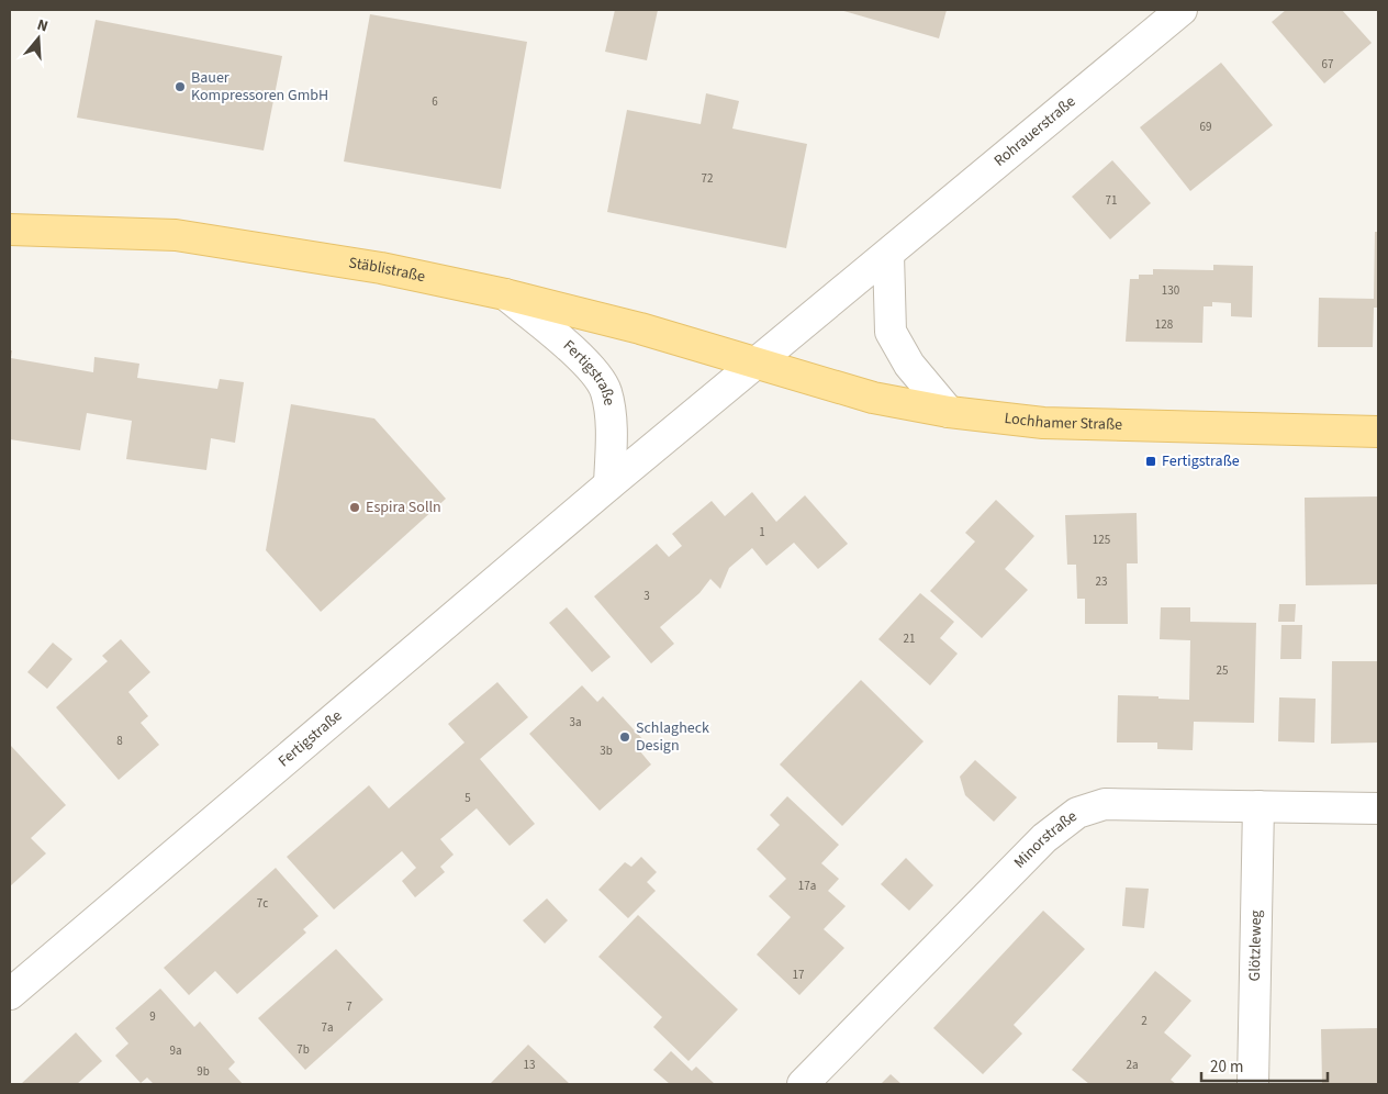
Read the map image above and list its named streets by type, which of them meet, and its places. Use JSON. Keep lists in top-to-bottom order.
{
  "streets": {
    "main road": ["Stäblistraße", "Lochhamer Straße"],
    "street": [
      "Rohrauerstraße",
      "Fertigstraße",
      "Minorstraße",
      "Glötzleweg"
    ]
  },
  "crossings": [
    ["Rohrauerstraße", "Stäblistraße"],
    ["Rohrauerstraße", "Fertigstraße"],
    ["Rohrauerstraße", "Lochhamer Straße"],
    ["Stäblistraße", "Fertigstraße"],
    ["Stäblistraße", "Lochhamer Straße"],
    ["Fertigstraße", "Lochhamer Straße"],
    ["Minorstraße", "Glötzleweg"]
  ],
  "places": {
    "other": ["Bauer Kompressoren GmbH", "Espira Solln", "Schlagheck Design"],
    "transit": ["Fertigstraße"]
  },
  "house_numbers": [
    "67",
    "6",
    "69",
    "72",
    "71",
    "130",
    "128",
    "1",
    "125",
    "23",
    "3",
    "21",
    "25",
    "3a",
    "8",
    "3b",
    "5",
    "17a",
    "7c",
    "17",
    "7",
    "9",
    "2",
    "7a",
    "7b",
    "9a",
    "13",
    "2a",
    "9b"
  ],
  "scale_bar": "20 m",
  "north": "top"
}
